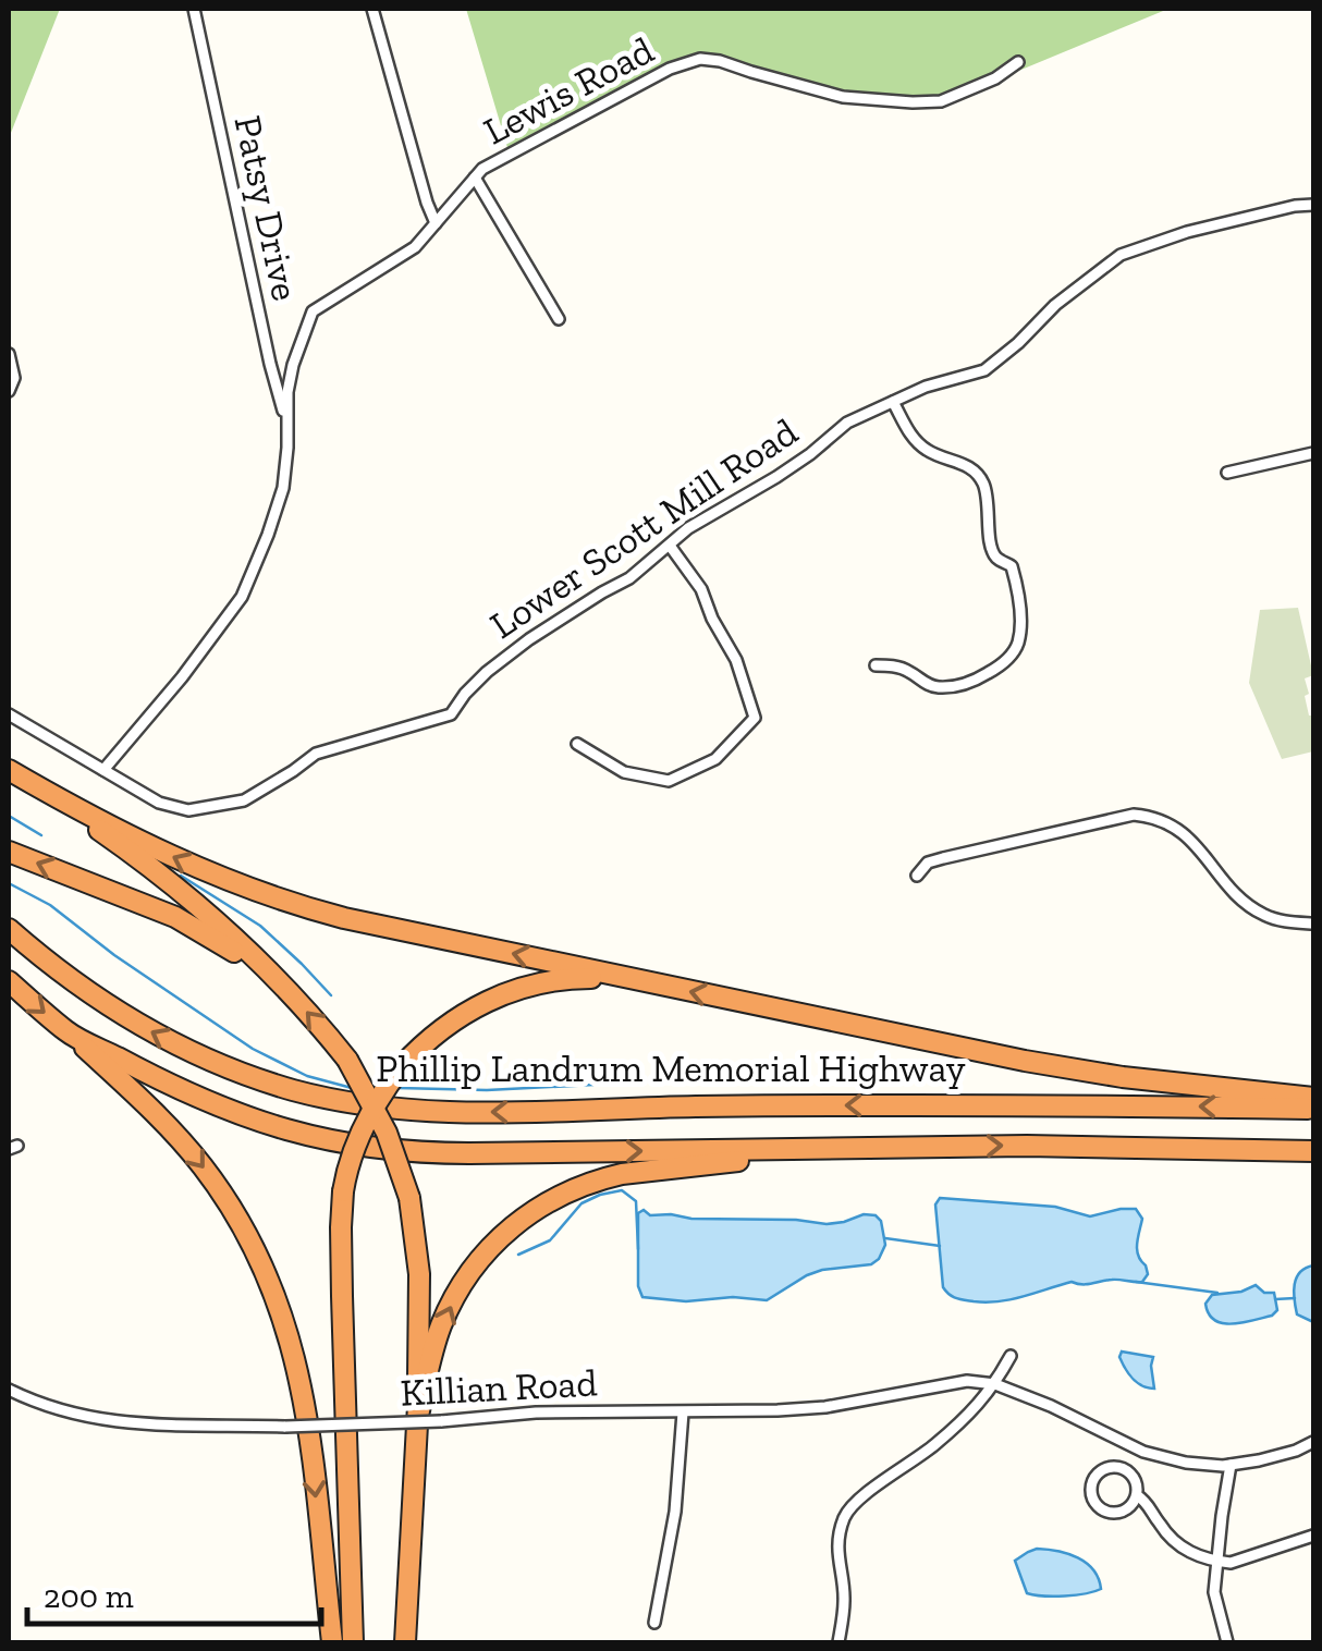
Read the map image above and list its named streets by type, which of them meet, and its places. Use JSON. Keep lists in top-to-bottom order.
{
  "streets": {
    "highway": ["Phillip Landrum Memorial Highway"],
    "street": [
      "Lewis Road",
      "Patsy Drive",
      "Lower Scott Mill Road",
      "Killian Road"
    ]
  },
  "crossings": [
    ["Lewis Road", "Patsy Drive"],
    ["Lewis Road", "Lower Scott Mill Road"]
  ],
  "scale_bar": "200 m"
}
